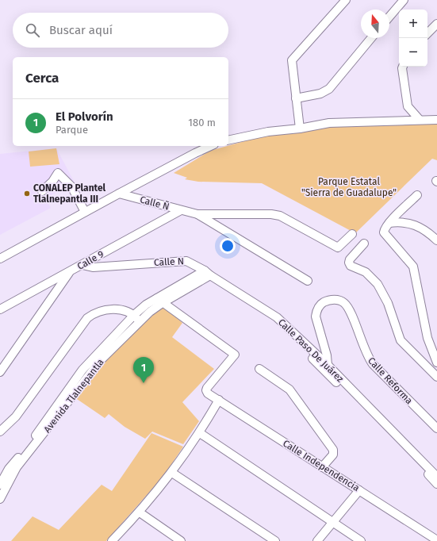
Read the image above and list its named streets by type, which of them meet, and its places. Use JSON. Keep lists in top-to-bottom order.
{
  "streets": {
    "street": [
      "Calle Ñ",
      "Calle 9",
      "Calle N",
      "Calle Paso De Juárez",
      "Calle Reforma",
      "Avenida Tlalnepantla",
      "Calle Independencia"
    ]
  },
  "crossings": [
    ["Calle Ñ", "Calle 9"],
    ["Calle 9", "Calle N"],
    ["Calle N", "Calle Paso De Juárez"],
    ["Calle N", "Avenida Tlalnepantla"],
    ["Calle Paso De Juárez", "Calle Reforma"],
    ["Avenida Tlalnepantla", "Calle Independencia"]
  ],
  "parks": ["Parque Estatal \"Sierra de Guadalupe\""],
  "places": ["CONALEP Plantel Tlalnepantla III"],
  "north": "top",
  "page": {
    "map_buttons": ["+", "−"],
    "search": "Buscar aquí",
    "heading": "Cerca",
    "list": [
      {
        "mark": "1",
        "name": "El Polvorín",
        "note": "Parque",
        "value": "180 m"
      }
    ],
    "pins": "1"
  }
}
